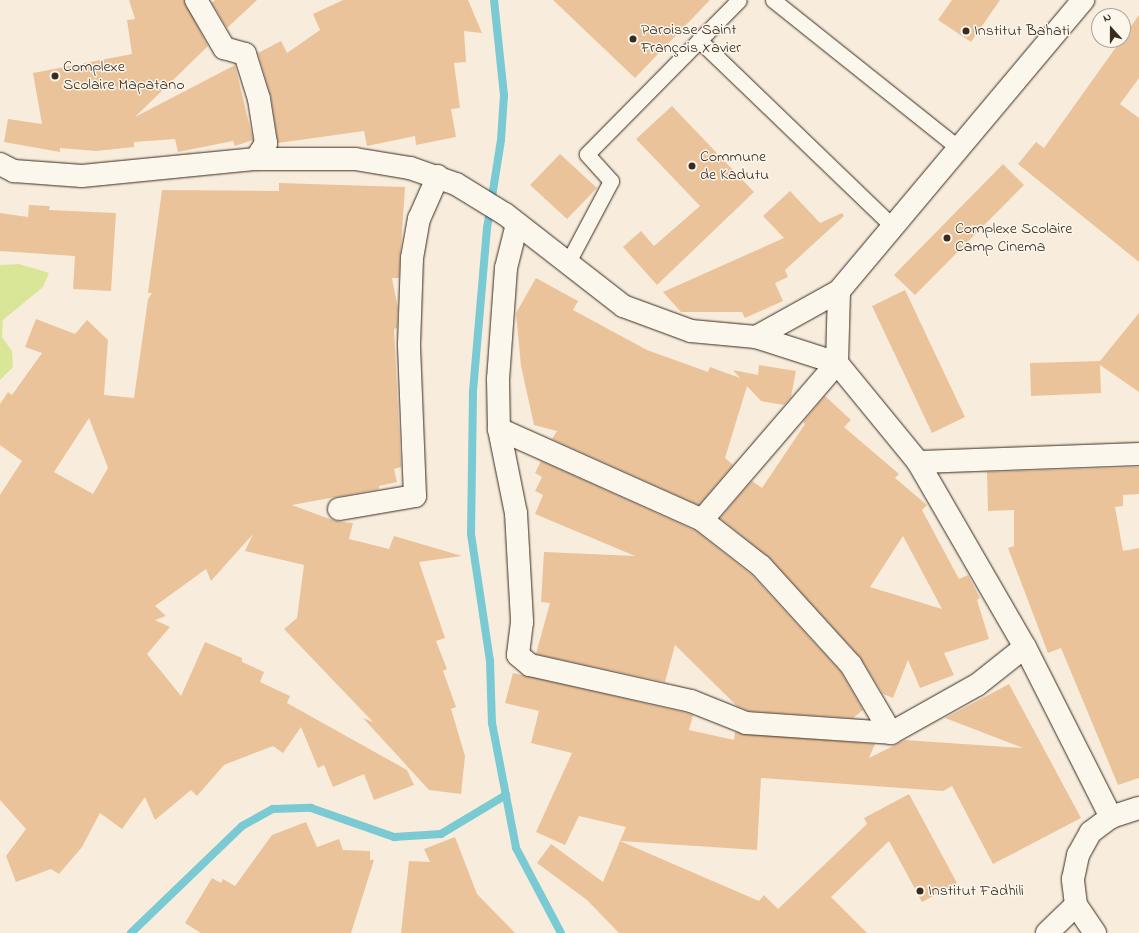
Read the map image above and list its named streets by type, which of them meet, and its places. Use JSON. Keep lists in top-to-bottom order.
{
  "places": [
    "Institut Bahati",
    "Paroisse Saint François Xavier",
    "Complexe Scolaire Mapatano",
    "Commune de Kadutu",
    "Complexe Scolaire Camp Cinema",
    "Institut Fadhili"
  ],
  "north": "top"
}
